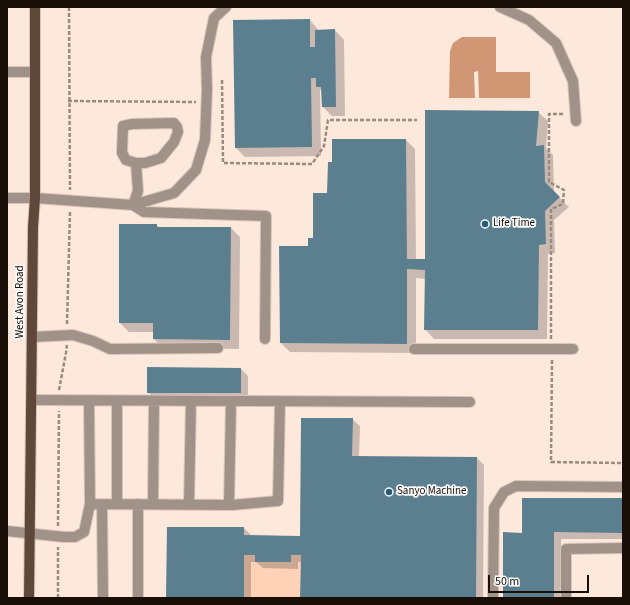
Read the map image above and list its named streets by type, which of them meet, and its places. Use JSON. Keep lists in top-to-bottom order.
{
  "streets": {
    "main road": ["West Avon Road"]
  },
  "places": ["Life Time", "Sanyo Machine"],
  "scale_bar": "50 m"
}
